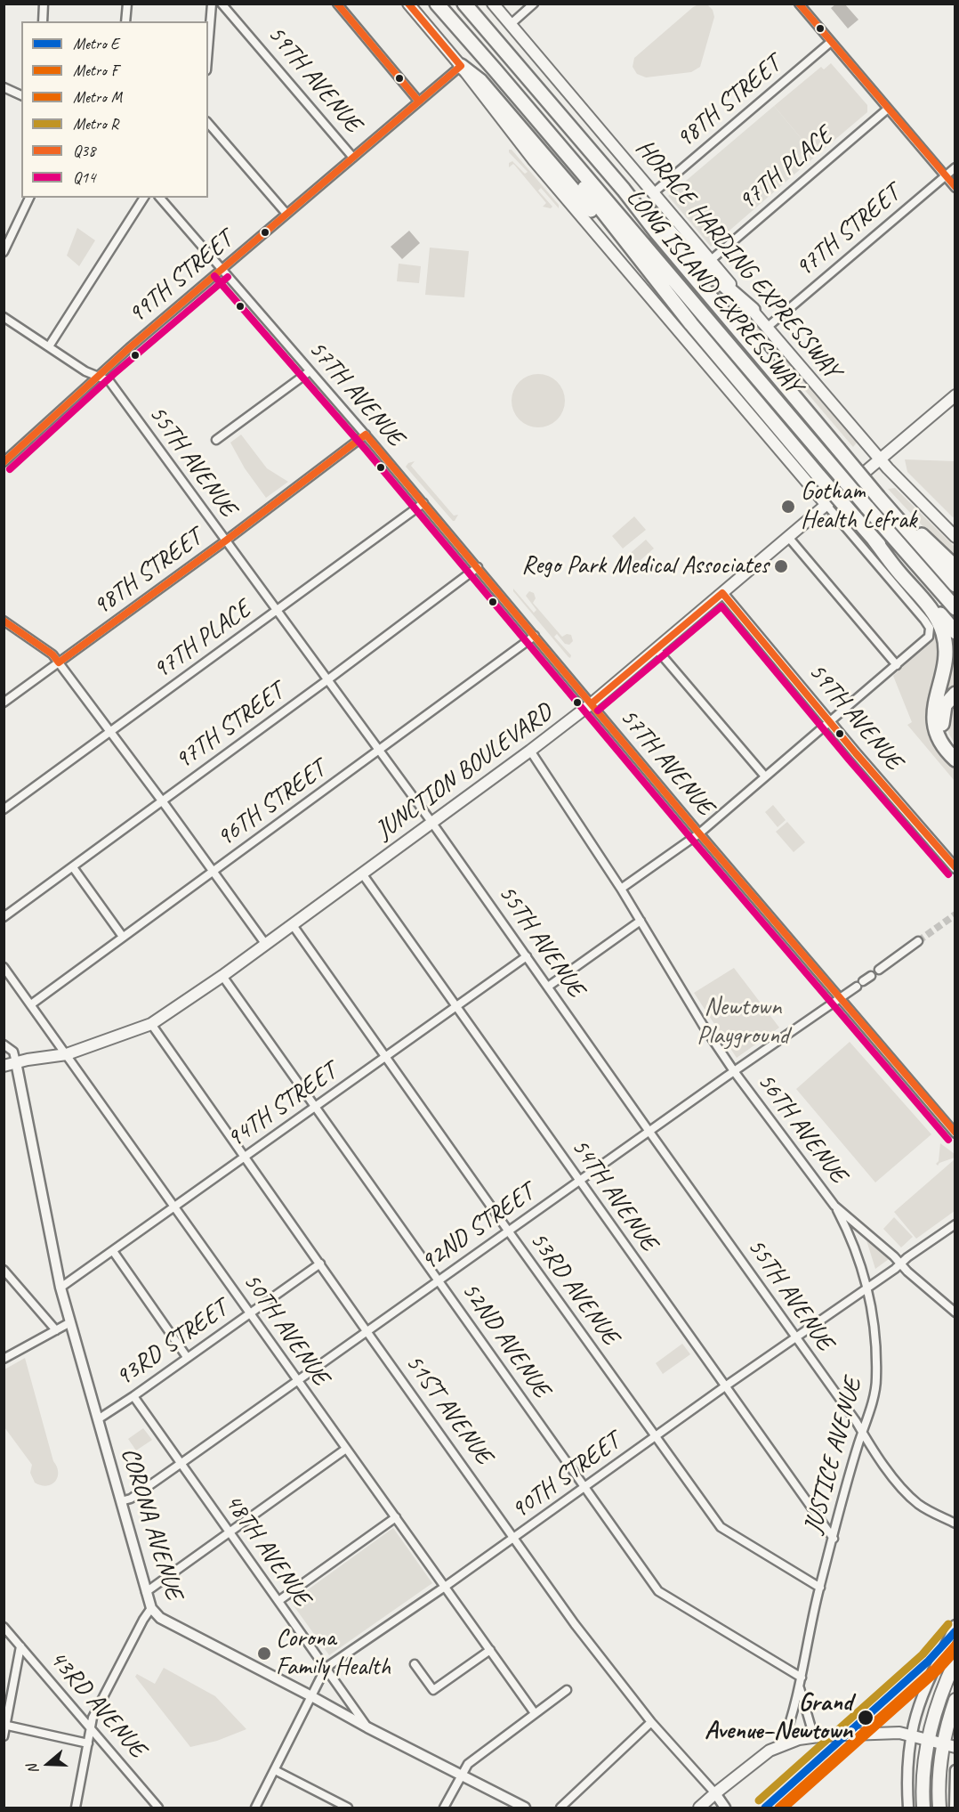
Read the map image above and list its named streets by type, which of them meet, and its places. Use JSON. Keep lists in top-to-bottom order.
{
  "streets": {
    "highway": ["LONG ISLAND EXPRESSWAY"],
    "main road": ["HORACE HARDING EXPRESSWAY", "JUNCTION BOULEVARD"],
    "street": [
      "59TH AVENUE",
      "98TH STREET",
      "97TH PLACE",
      "97TH STREET",
      "99TH STREET",
      "57TH AVENUE",
      "55TH AVENUE",
      "96TH STREET",
      "94TH STREET",
      "56TH AVENUE",
      "54TH AVENUE",
      "92ND STREET",
      "53RD AVENUE",
      "50TH AVENUE",
      "52ND AVENUE",
      "93RD STREET",
      "51ST AVENUE",
      "JUSTICE AVENUE",
      "90TH STREET",
      "CORONA AVENUE",
      "48TH AVENUE",
      "43RD AVENUE"
    ]
  },
  "crossings": [
    ["59TH AVENUE", "99TH STREET"],
    ["59TH AVENUE", "JUNCTION BOULEVARD"],
    ["98TH STREET", "HORACE HARDING EXPRESSWAY"],
    ["98TH STREET", "57TH AVENUE"],
    ["98TH STREET", "55TH AVENUE"],
    ["97TH PLACE", "HORACE HARDING EXPRESSWAY"],
    ["97TH PLACE", "57TH AVENUE"],
    ["97TH PLACE", "55TH AVENUE"],
    ["97TH STREET", "HORACE HARDING EXPRESSWAY"],
    ["97TH STREET", "57TH AVENUE"],
    ["97TH STREET", "55TH AVENUE"],
    ["HORACE HARDING EXPRESSWAY", "JUNCTION BOULEVARD"],
    ["99TH STREET", "57TH AVENUE"],
    ["99TH STREET", "55TH AVENUE"],
    ["57TH AVENUE", "JUNCTION BOULEVARD"],
    ["57TH AVENUE", "96TH STREET"],
    ["57TH AVENUE", "92ND STREET"],
    ["55TH AVENUE", "JUNCTION BOULEVARD"],
    ["55TH AVENUE", "96TH STREET"],
    ["55TH AVENUE", "94TH STREET"],
    ["55TH AVENUE", "92ND STREET"],
    ["55TH AVENUE", "JUSTICE AVENUE"],
    ["55TH AVENUE", "90TH STREET"],
    ["JUNCTION BOULEVARD", "56TH AVENUE"],
    ["JUNCTION BOULEVARD", "54TH AVENUE"],
    ["JUNCTION BOULEVARD", "53RD AVENUE"],
    ["JUNCTION BOULEVARD", "50TH AVENUE"],
    ["JUNCTION BOULEVARD", "52ND AVENUE"],
    ["JUNCTION BOULEVARD", "51ST AVENUE"],
    ["JUNCTION BOULEVARD", "CORONA AVENUE"],
    ["96TH STREET", "50TH AVENUE"],
    ["94TH STREET", "54TH AVENUE"],
    ["94TH STREET", "53RD AVENUE"],
    ["94TH STREET", "50TH AVENUE"],
    ["94TH STREET", "52ND AVENUE"],
    ["94TH STREET", "51ST AVENUE"],
    ["94TH STREET", "CORONA AVENUE"],
    ["56TH AVENUE", "92ND STREET"],
    ["56TH AVENUE", "JUSTICE AVENUE"],
    ["56TH AVENUE", "90TH STREET"],
    ["54TH AVENUE", "92ND STREET"],
    ["54TH AVENUE", "JUSTICE AVENUE"],
    ["54TH AVENUE", "90TH STREET"],
    ["92ND STREET", "53RD AVENUE"],
    ["92ND STREET", "50TH AVENUE"],
    ["92ND STREET", "52ND AVENUE"],
    ["92ND STREET", "51ST AVENUE"],
    ["92ND STREET", "CORONA AVENUE"],
    ["92ND STREET", "48TH AVENUE"],
    ["53RD AVENUE", "JUSTICE AVENUE"],
    ["53RD AVENUE", "90TH STREET"],
    ["50TH AVENUE", "93RD STREET"],
    ["50TH AVENUE", "90TH STREET"],
    ["52ND AVENUE", "JUSTICE AVENUE"],
    ["52ND AVENUE", "90TH STREET"],
    ["93RD STREET", "51ST AVENUE"],
    ["93RD STREET", "CORONA AVENUE"],
    ["93RD STREET", "48TH AVENUE"],
    ["51ST AVENUE", "90TH STREET"],
    ["JUSTICE AVENUE", "90TH STREET"],
    ["90TH STREET", "CORONA AVENUE"],
    ["90TH STREET", "48TH AVENUE"],
    ["CORONA AVENUE", "48TH AVENUE"]
  ],
  "parks": ["Newtown Playground"],
  "places": [
    "Gotham Health Lefrak",
    "Rego Park Medical Associates",
    "Corona Family Health",
    "Grand Avenue–Newtown"
  ],
  "lines": [
    "transit line Q38",
    "transit line Q14",
    "metro line R",
    "metro line E",
    "metro line M",
    "metro line F"
  ],
  "legend": [
    "Metro E",
    "Metro F",
    "Metro M",
    "Metro R",
    "Q38",
    "Q14"
  ],
  "north": "left"
}
